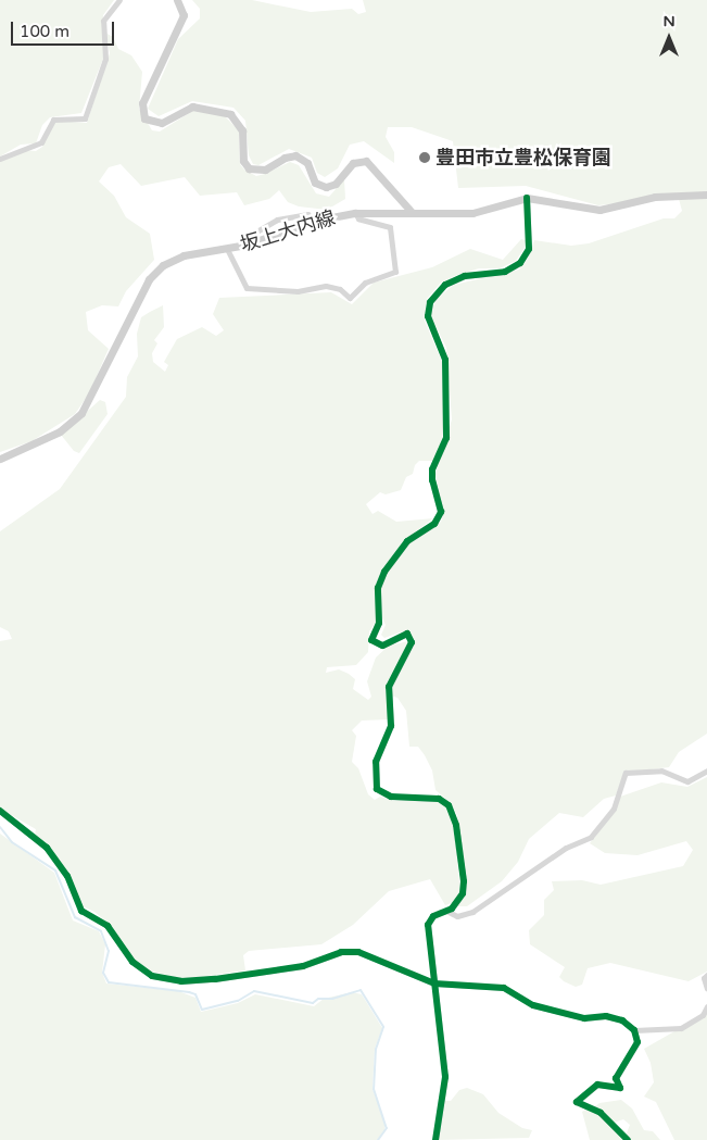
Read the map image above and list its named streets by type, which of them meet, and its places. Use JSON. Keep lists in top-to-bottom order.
{
  "streets": {
    "main road": ["坂上大内線"]
  },
  "places": ["豊田市立豊松保育園"],
  "scale_bar": "100 m",
  "north": "top"
}
